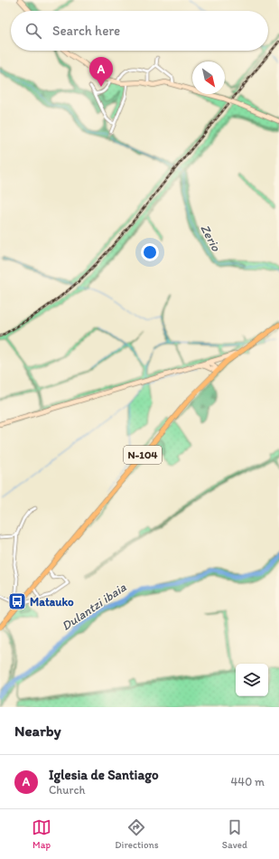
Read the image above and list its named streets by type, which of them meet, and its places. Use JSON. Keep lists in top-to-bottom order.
{
  "streets": {
    "main road": ["N-104"]
  },
  "water": ["Zerio", "Dulantzi ibaia"],
  "places": {
    "bus stop": ["Matauko"]
  },
  "north": "bottom right",
  "page": {
    "search": "Search here",
    "pins": "A",
    "heading": "Nearby",
    "list": [
      {
        "mark": "A",
        "name": "Iglesia de Santiago",
        "note": "Church",
        "value": "440 m"
      }
    ],
    "nav": ["Map", "Directions", "Saved"]
  }
}
